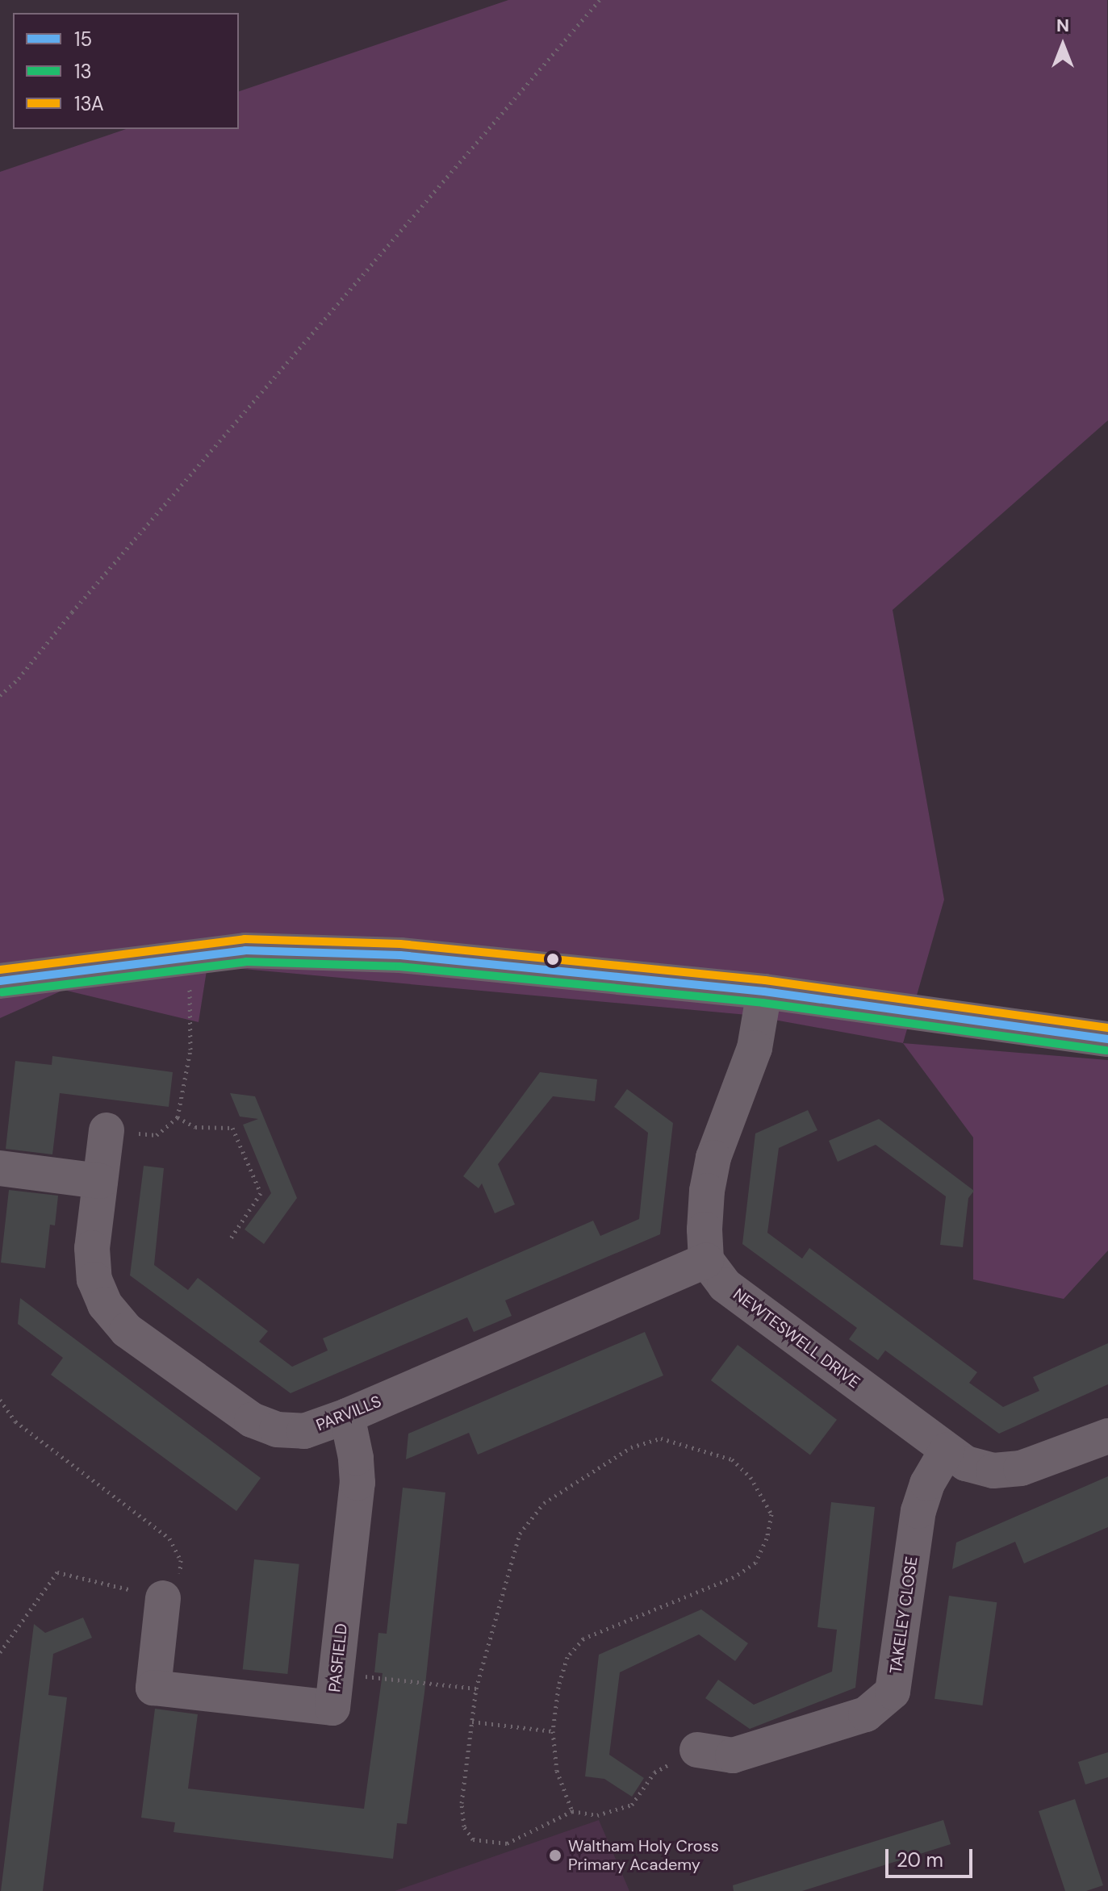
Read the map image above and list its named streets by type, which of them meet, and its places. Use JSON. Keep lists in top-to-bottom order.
{
  "streets": {
    "street": [
      "NEWTESWELL DRIVE",
      "PARVILLS",
      "TAKELEY CLOSE",
      "PASFIELD"
    ]
  },
  "crossings": [
    ["NEWTESWELL DRIVE", "PARVILLS"],
    ["NEWTESWELL DRIVE", "TAKELEY CLOSE"],
    ["PARVILLS", "PASFIELD"]
  ],
  "places": ["Waltham Holy Cross Primary Academy"],
  "lines": ["transit line 13A", "transit line 15", "transit line 13"],
  "legend": ["15", "13", "13A"],
  "scale_bar": "20 m",
  "north": "top"
}
